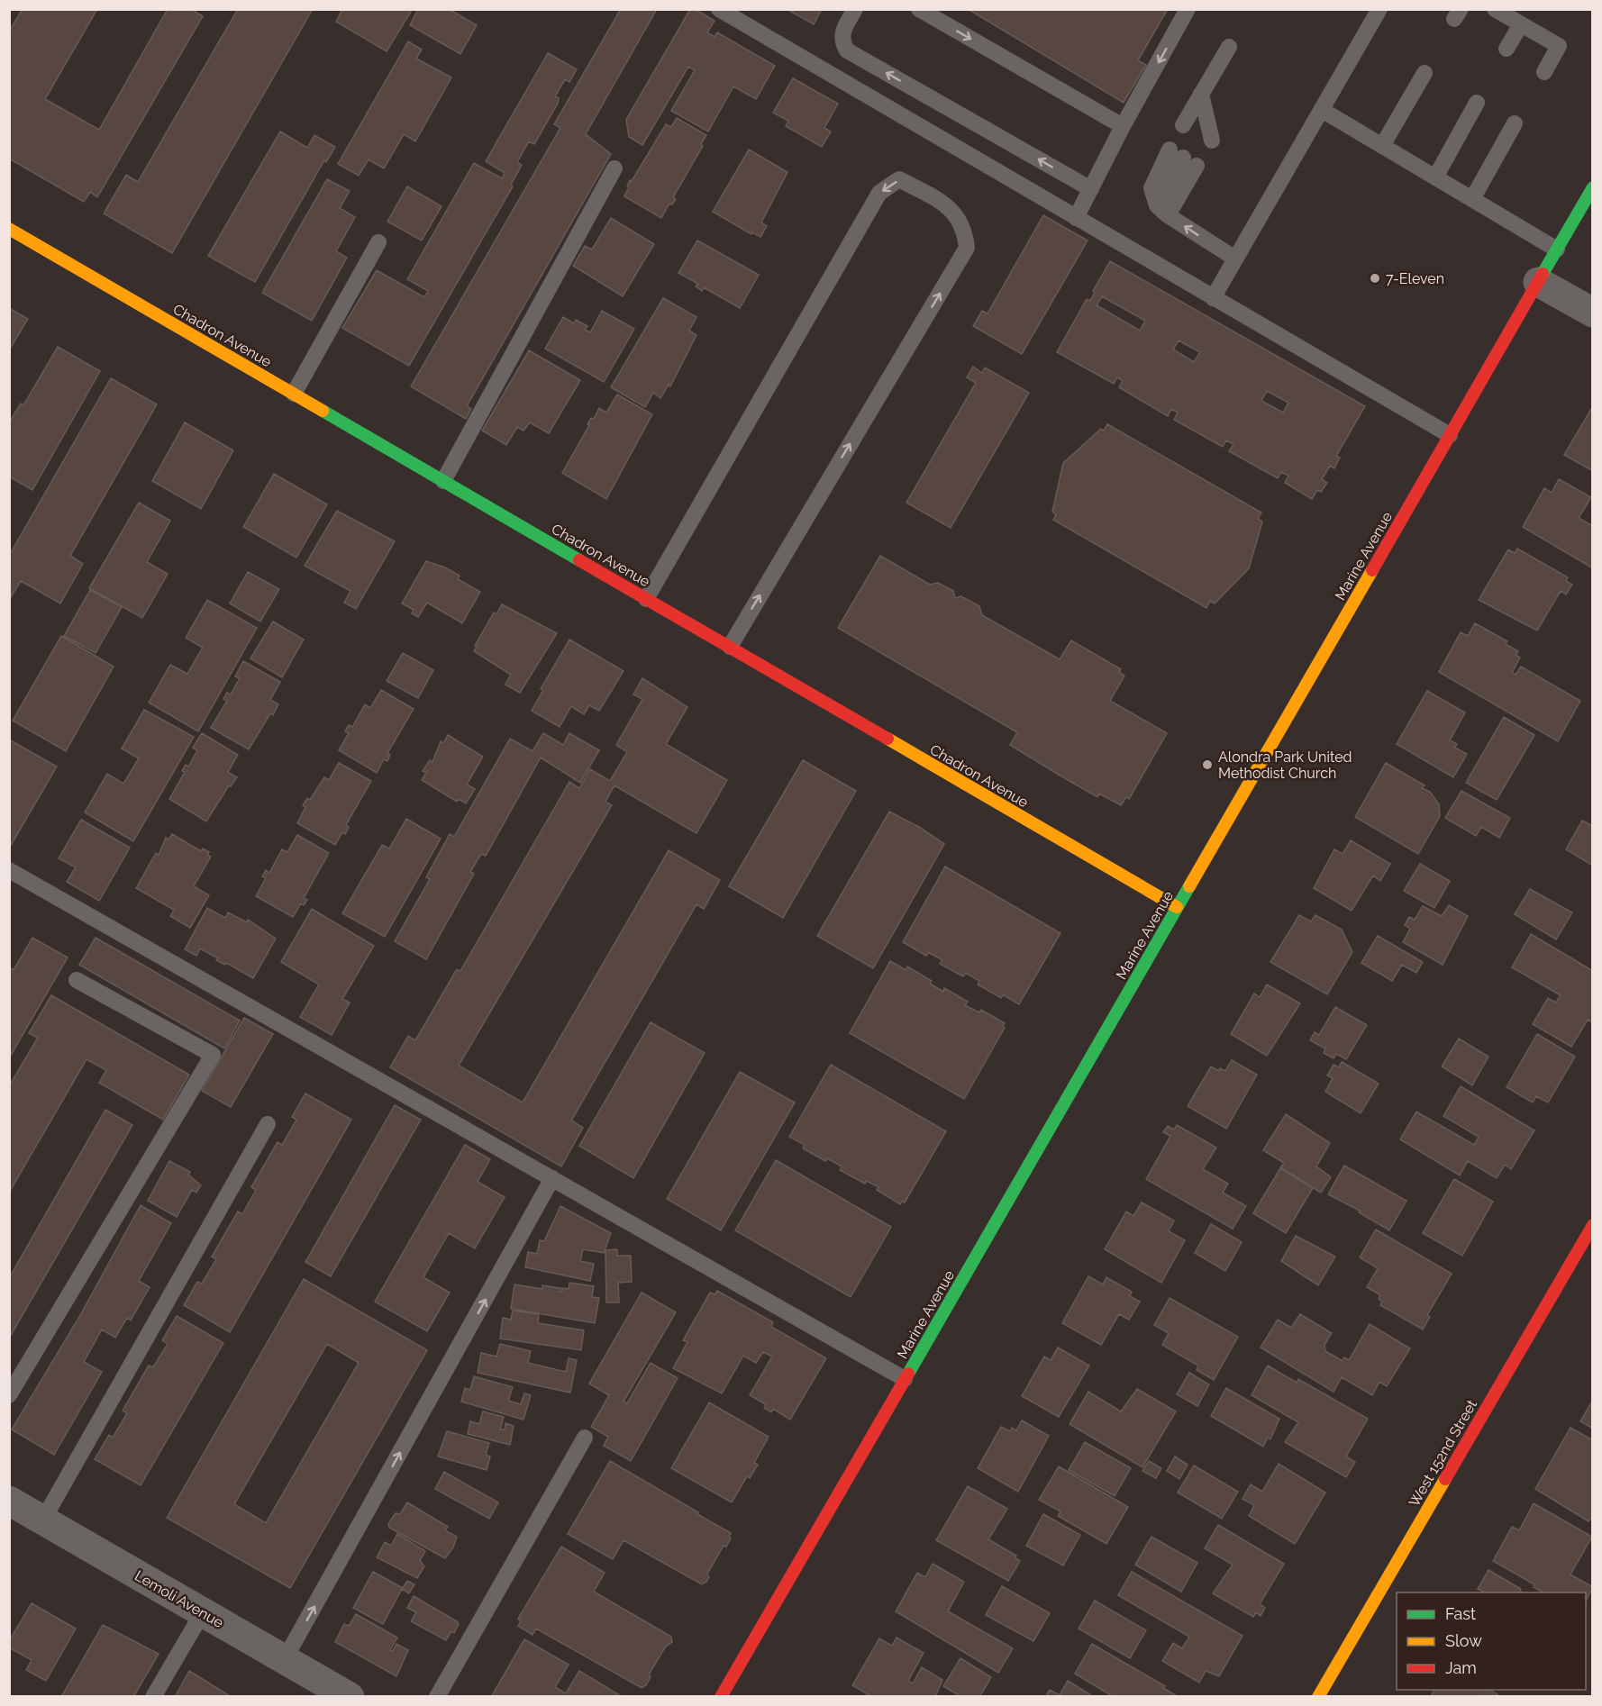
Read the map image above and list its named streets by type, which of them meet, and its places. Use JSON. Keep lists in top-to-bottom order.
{
  "streets": {
    "street": [
      "Chadron Avenue",
      "Marine Avenue",
      "West 152nd Street",
      "Lemoli Avenue"
    ]
  },
  "crossings": [
    ["Chadron Avenue", "Marine Avenue"]
  ],
  "places": ["7-Eleven", "Alondra Park United Methodist Church"],
  "legend": ["Fast", "Slow", "Jam"]
}
